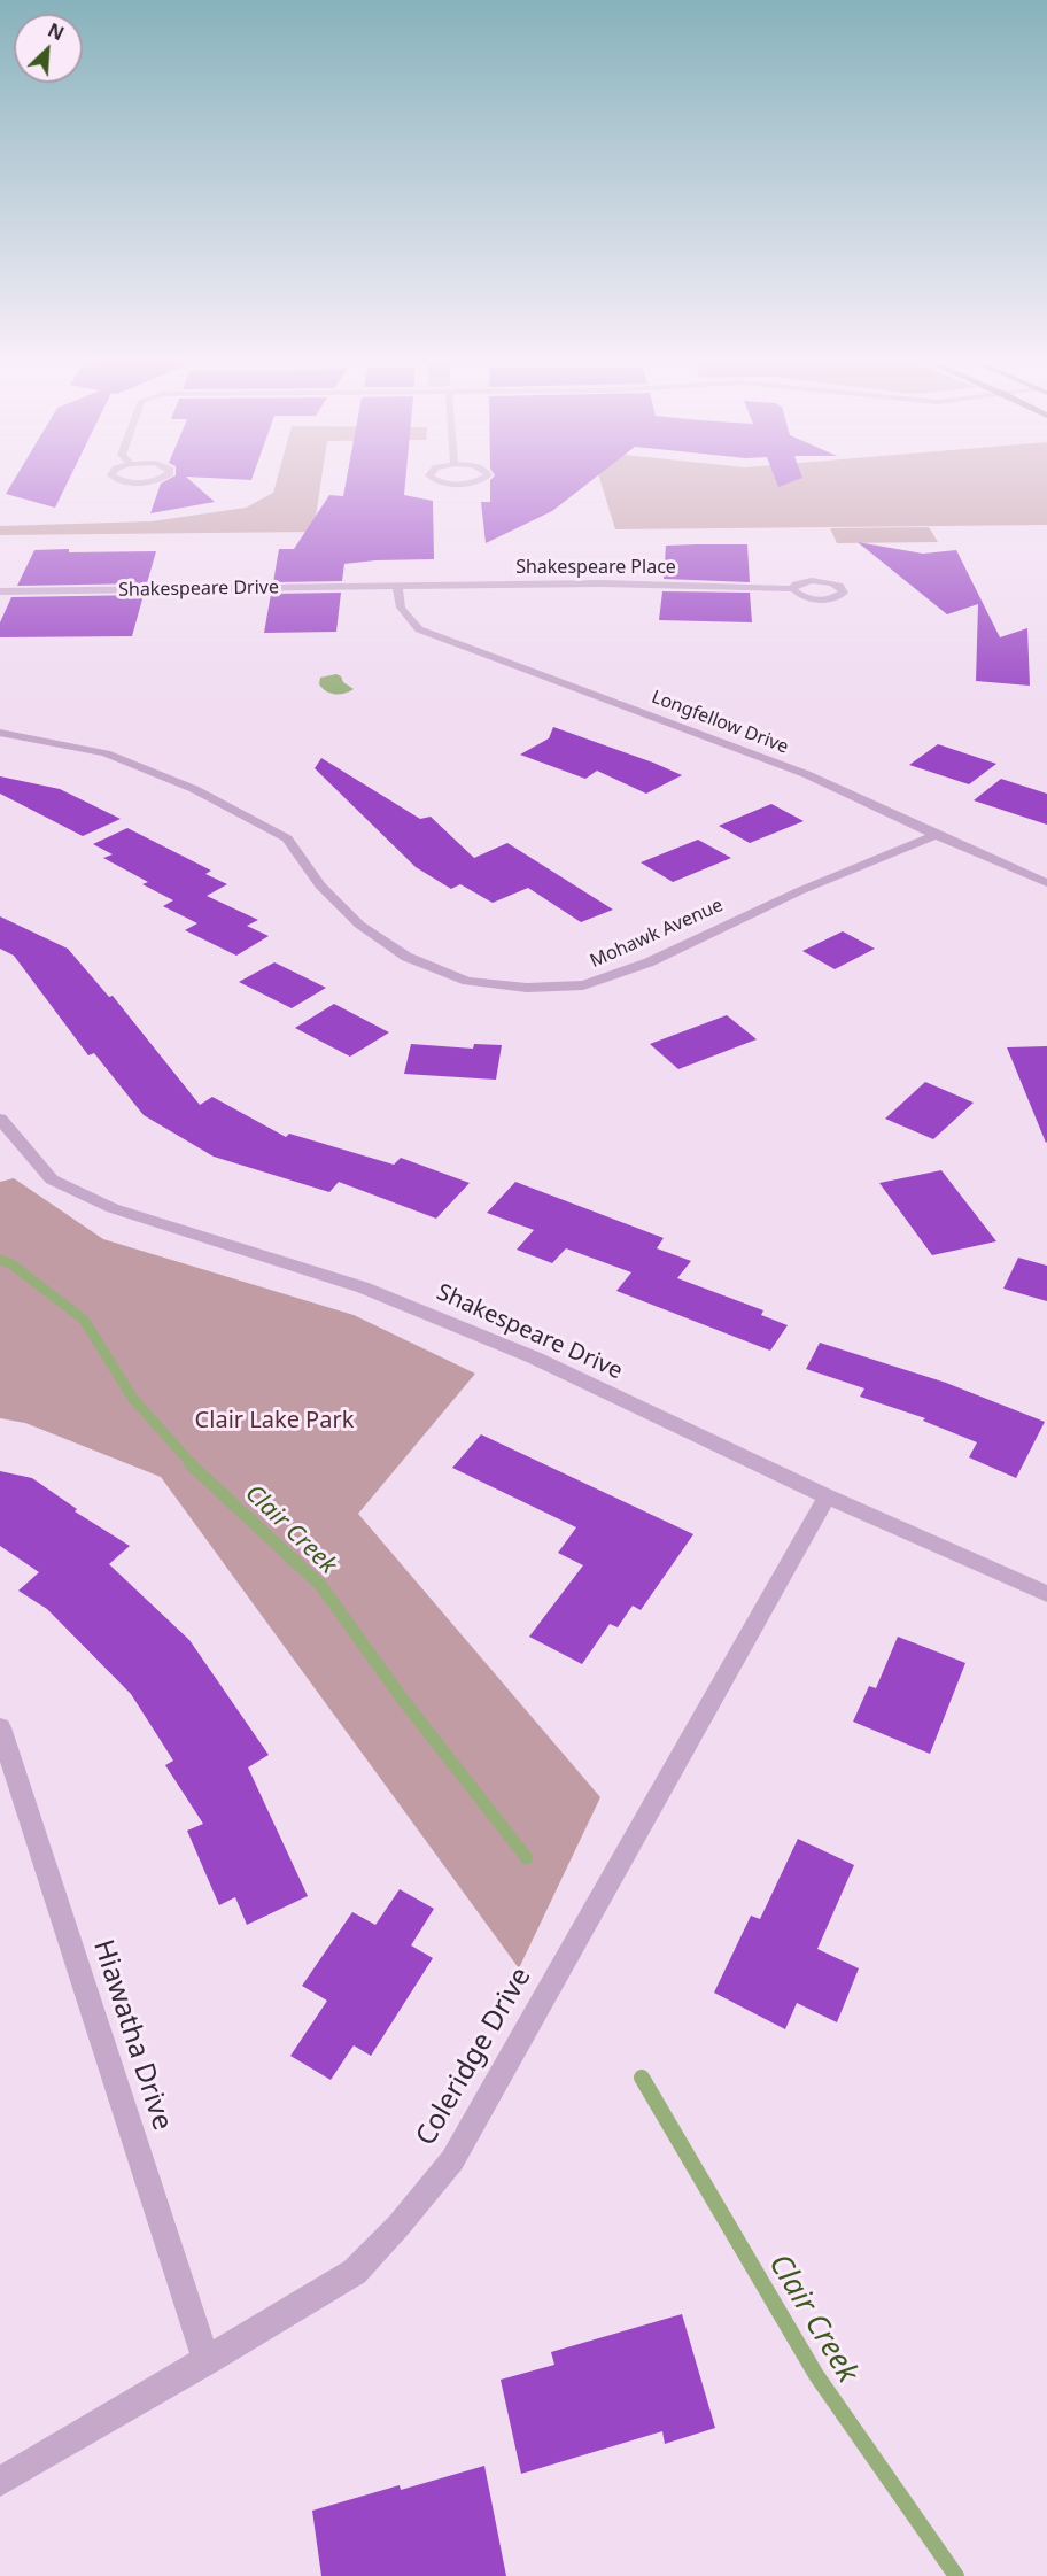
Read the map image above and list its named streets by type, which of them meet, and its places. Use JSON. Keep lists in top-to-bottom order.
{
  "streets": {
    "street": [
      "Shakespeare Place",
      "Shakespeare Drive",
      "Longfellow Drive",
      "Mohawk Avenue",
      "Hiawatha Drive",
      "Coleridge Drive"
    ]
  },
  "crossings": [
    ["Shakespeare Place", "Shakespeare Drive"],
    ["Shakespeare Place", "Longfellow Drive"],
    ["Shakespeare Drive", "Longfellow Drive"],
    ["Shakespeare Drive", "Coleridge Drive"],
    ["Longfellow Drive", "Mohawk Avenue"],
    ["Hiawatha Drive", "Coleridge Drive"]
  ],
  "water": ["Clair Creek"],
  "parks": ["Clair Lake Park"],
  "north": "top right"
}
